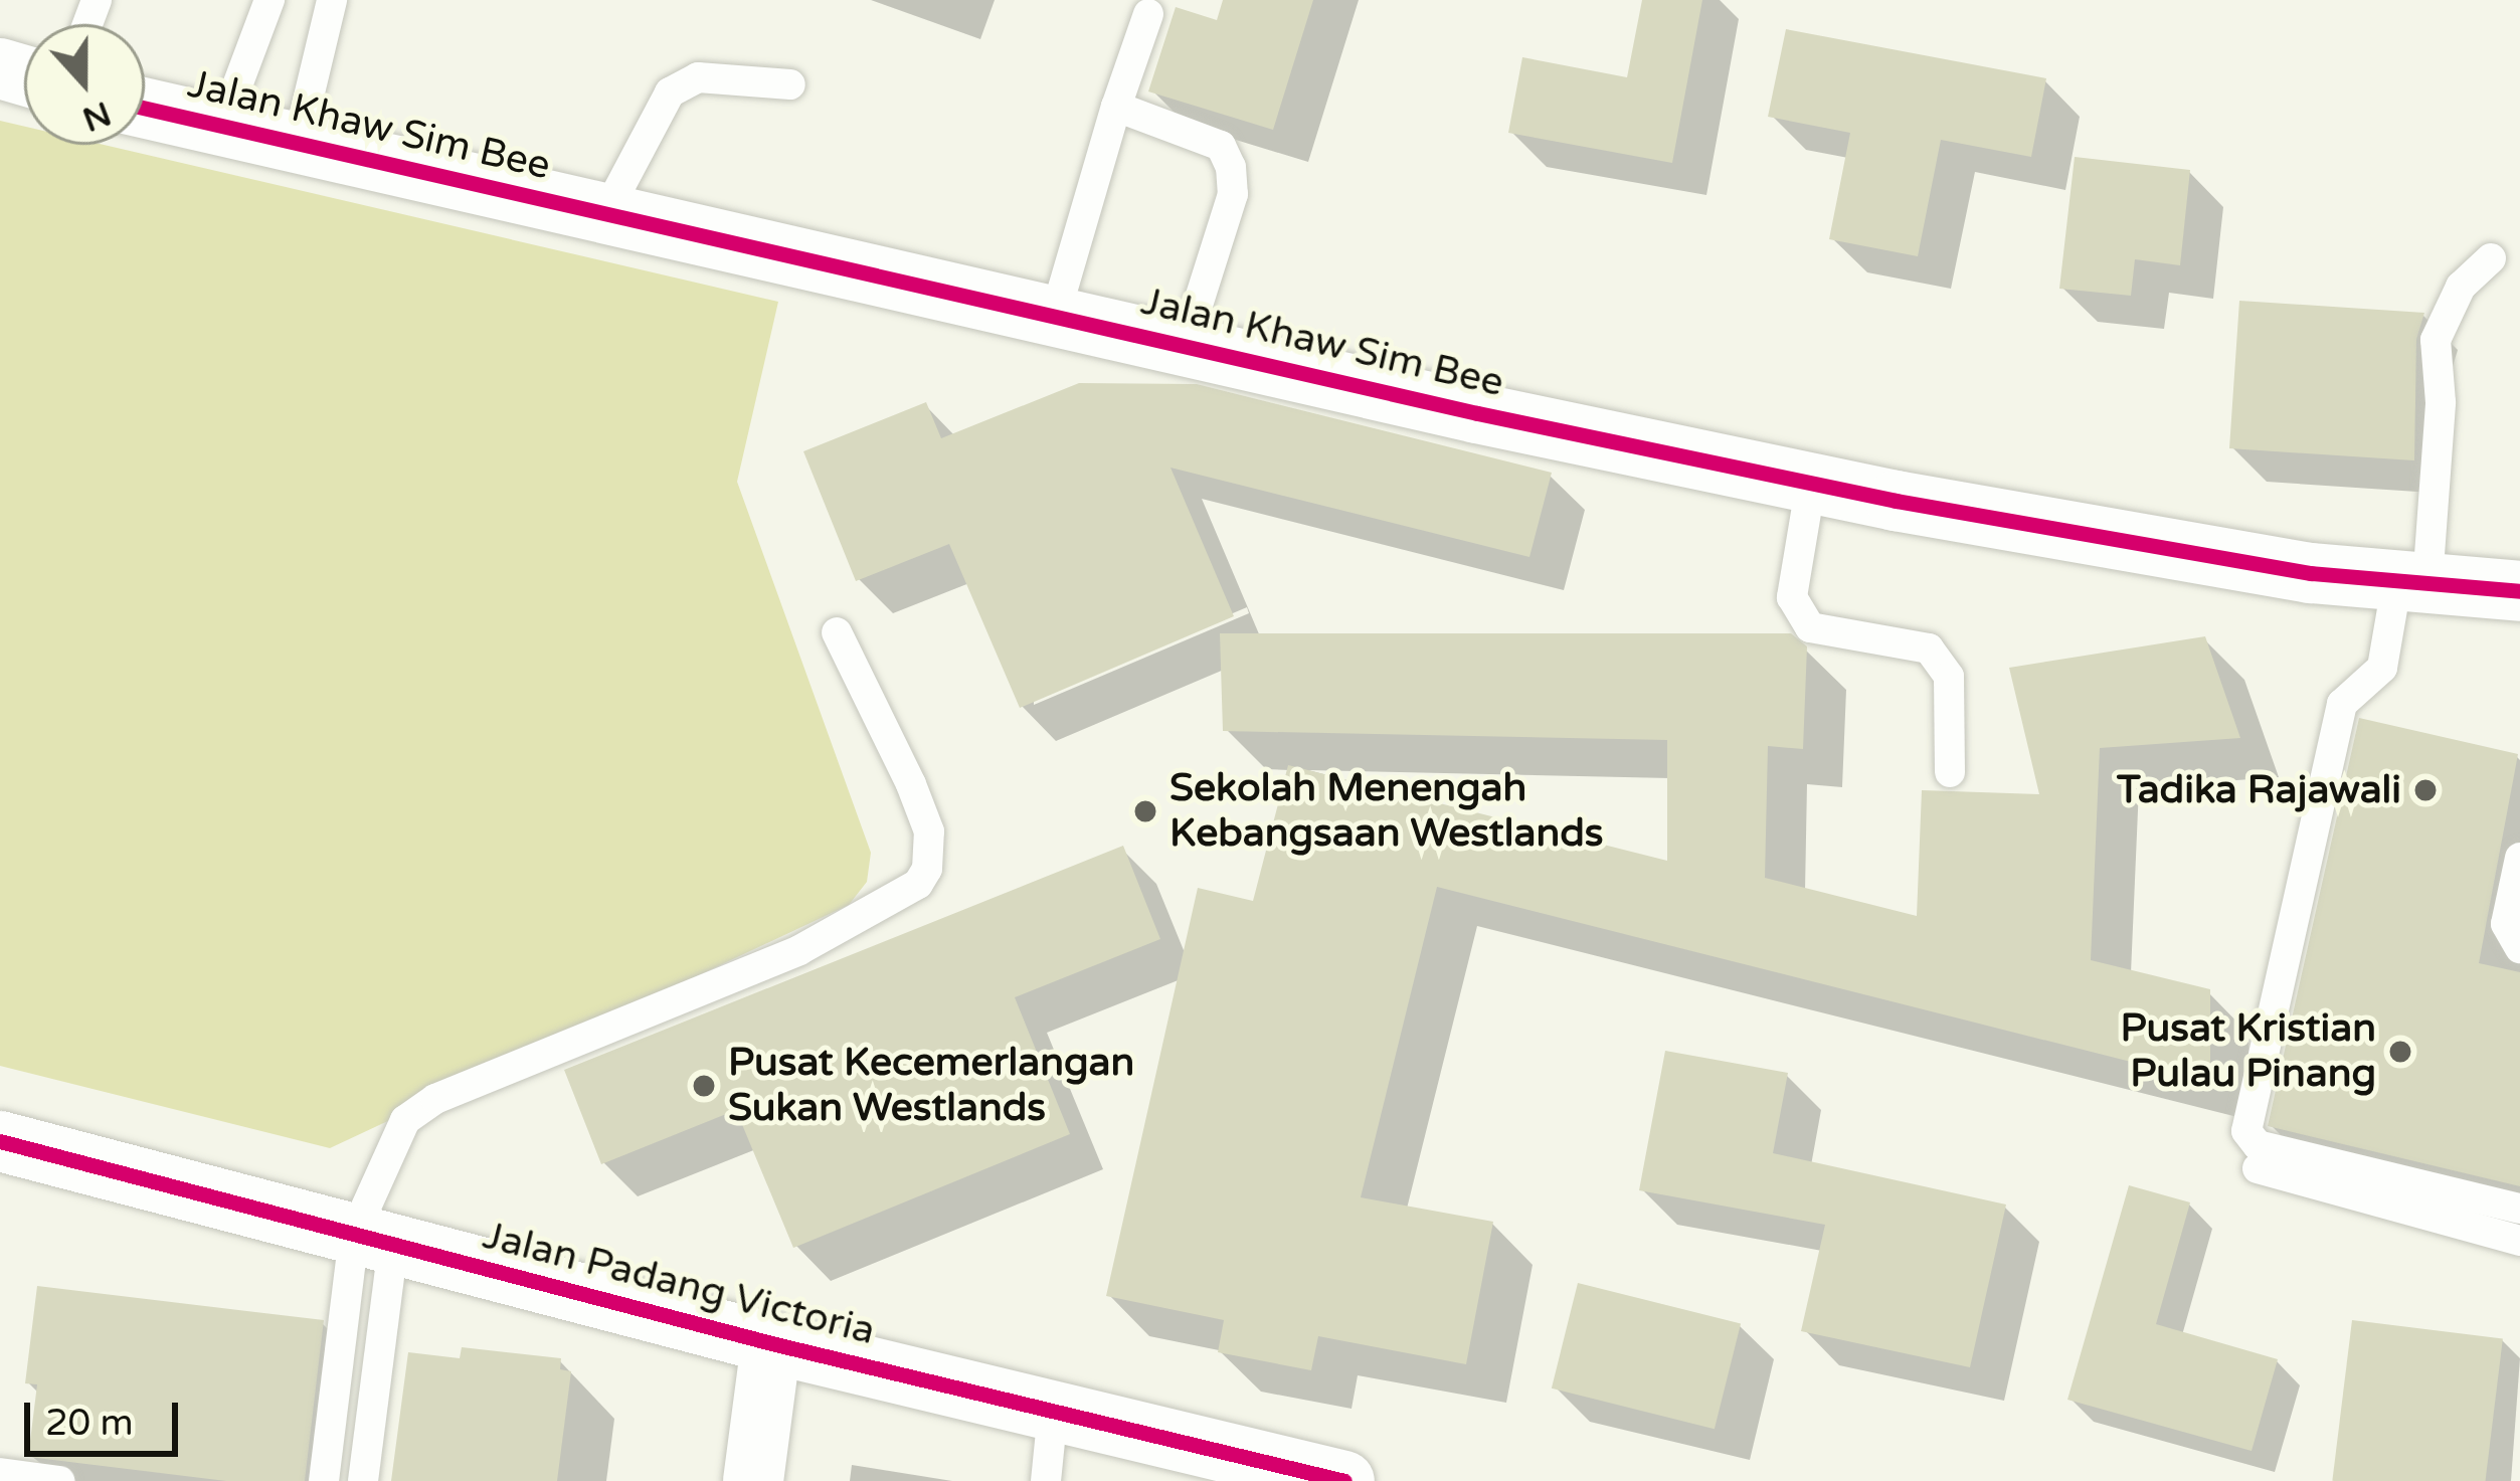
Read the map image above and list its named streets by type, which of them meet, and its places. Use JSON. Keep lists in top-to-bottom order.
{
  "streets": {
    "street": ["Jalan Khaw Sim Bee", "Jalan Padang Victoria"]
  },
  "places": [
    "Tadika Rajawali",
    "Sekolah Menengah Kebangsaan Westlands",
    "Pusat Kristian Pulau Pinang",
    "Pusat Kecemerlangan Sukan Westlands"
  ],
  "scale_bar": "20 m",
  "north": "bottom"
}
